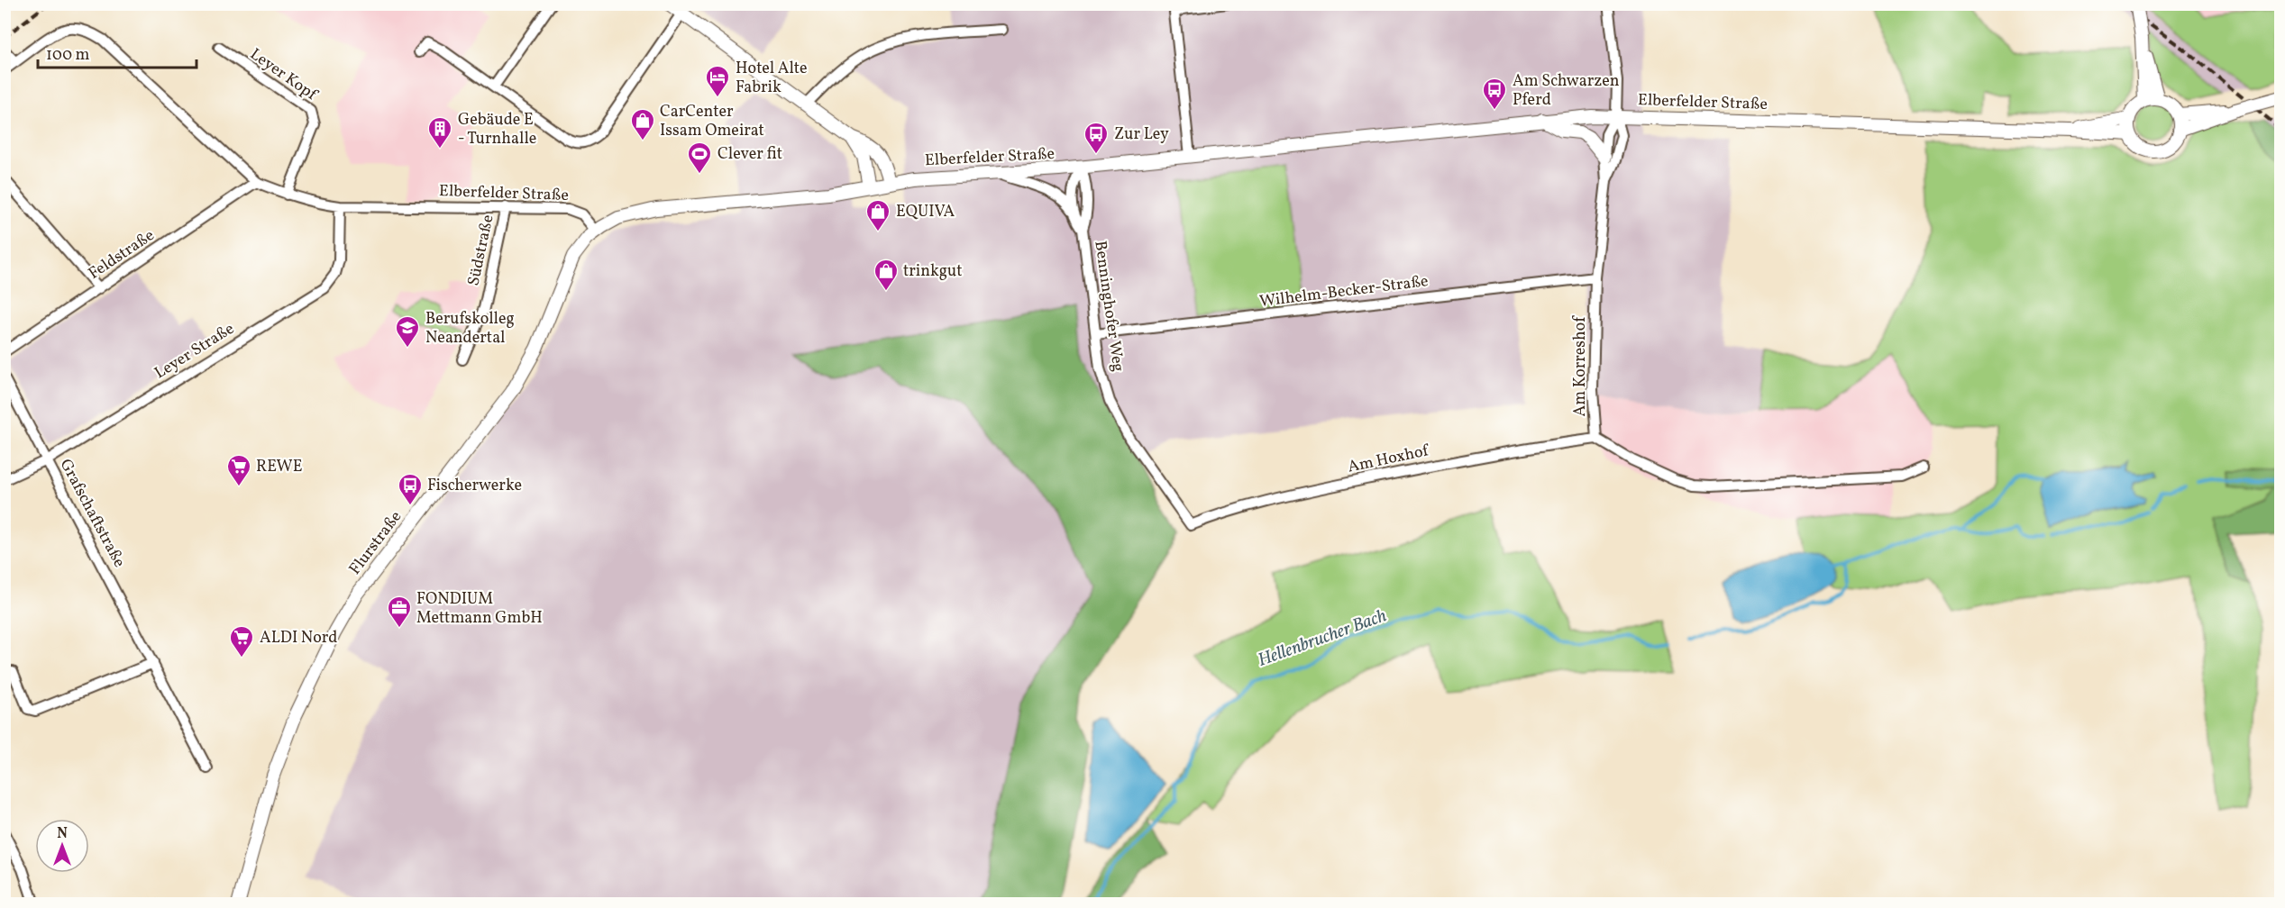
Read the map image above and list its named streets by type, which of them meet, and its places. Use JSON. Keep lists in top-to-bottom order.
{
  "streets": {
    "main road": ["Elberfelder Straße", "Flurstraße"],
    "street": [
      "Leyer Kopf",
      "Südstraße",
      "Feldstraße",
      "Wilhelm-Becker-Straße",
      "Benninghofer Weg",
      "Leyer Straße",
      "Am Korreshof",
      "Am Hoxhof",
      "Grafschaftstraße"
    ]
  },
  "crossings": [
    ["Leyer Kopf", "Elberfelder Straße"],
    ["Elberfelder Straße", "Südstraße"],
    ["Elberfelder Straße", "Feldstraße"],
    ["Elberfelder Straße", "Benninghofer Weg"],
    ["Elberfelder Straße", "Leyer Straße"],
    ["Elberfelder Straße", "Am Korreshof"],
    ["Elberfelder Straße", "Flurstraße"],
    ["Wilhelm-Becker-Straße", "Benninghofer Weg"],
    ["Wilhelm-Becker-Straße", "Am Korreshof"],
    ["Benninghofer Weg", "Am Hoxhof"],
    ["Leyer Straße", "Grafschaftstraße"],
    ["Am Korreshof", "Am Hoxhof"]
  ],
  "water": ["Hellenbrucher Bach"],
  "places": {
    "hotel": ["Hotel Alte Fabrik"],
    "bus stop": ["Am Schwarzen Pferd", "Zur Ley", "Fischerwerke"],
    "shop": ["CarCenter Issam Omeirat", "EQUIVA", "trinkgut"],
    "building": ["Gebäude E - Turnhalle"],
    "sports": ["Clever fit"],
    "school or university": ["Berufskolleg Neandertal"],
    "supermarket": ["REWE", "ALDI Nord"],
    "office": ["FONDIUM Mettmann GmbH"]
  },
  "scale_bar": "100 m",
  "north": "top"
}
